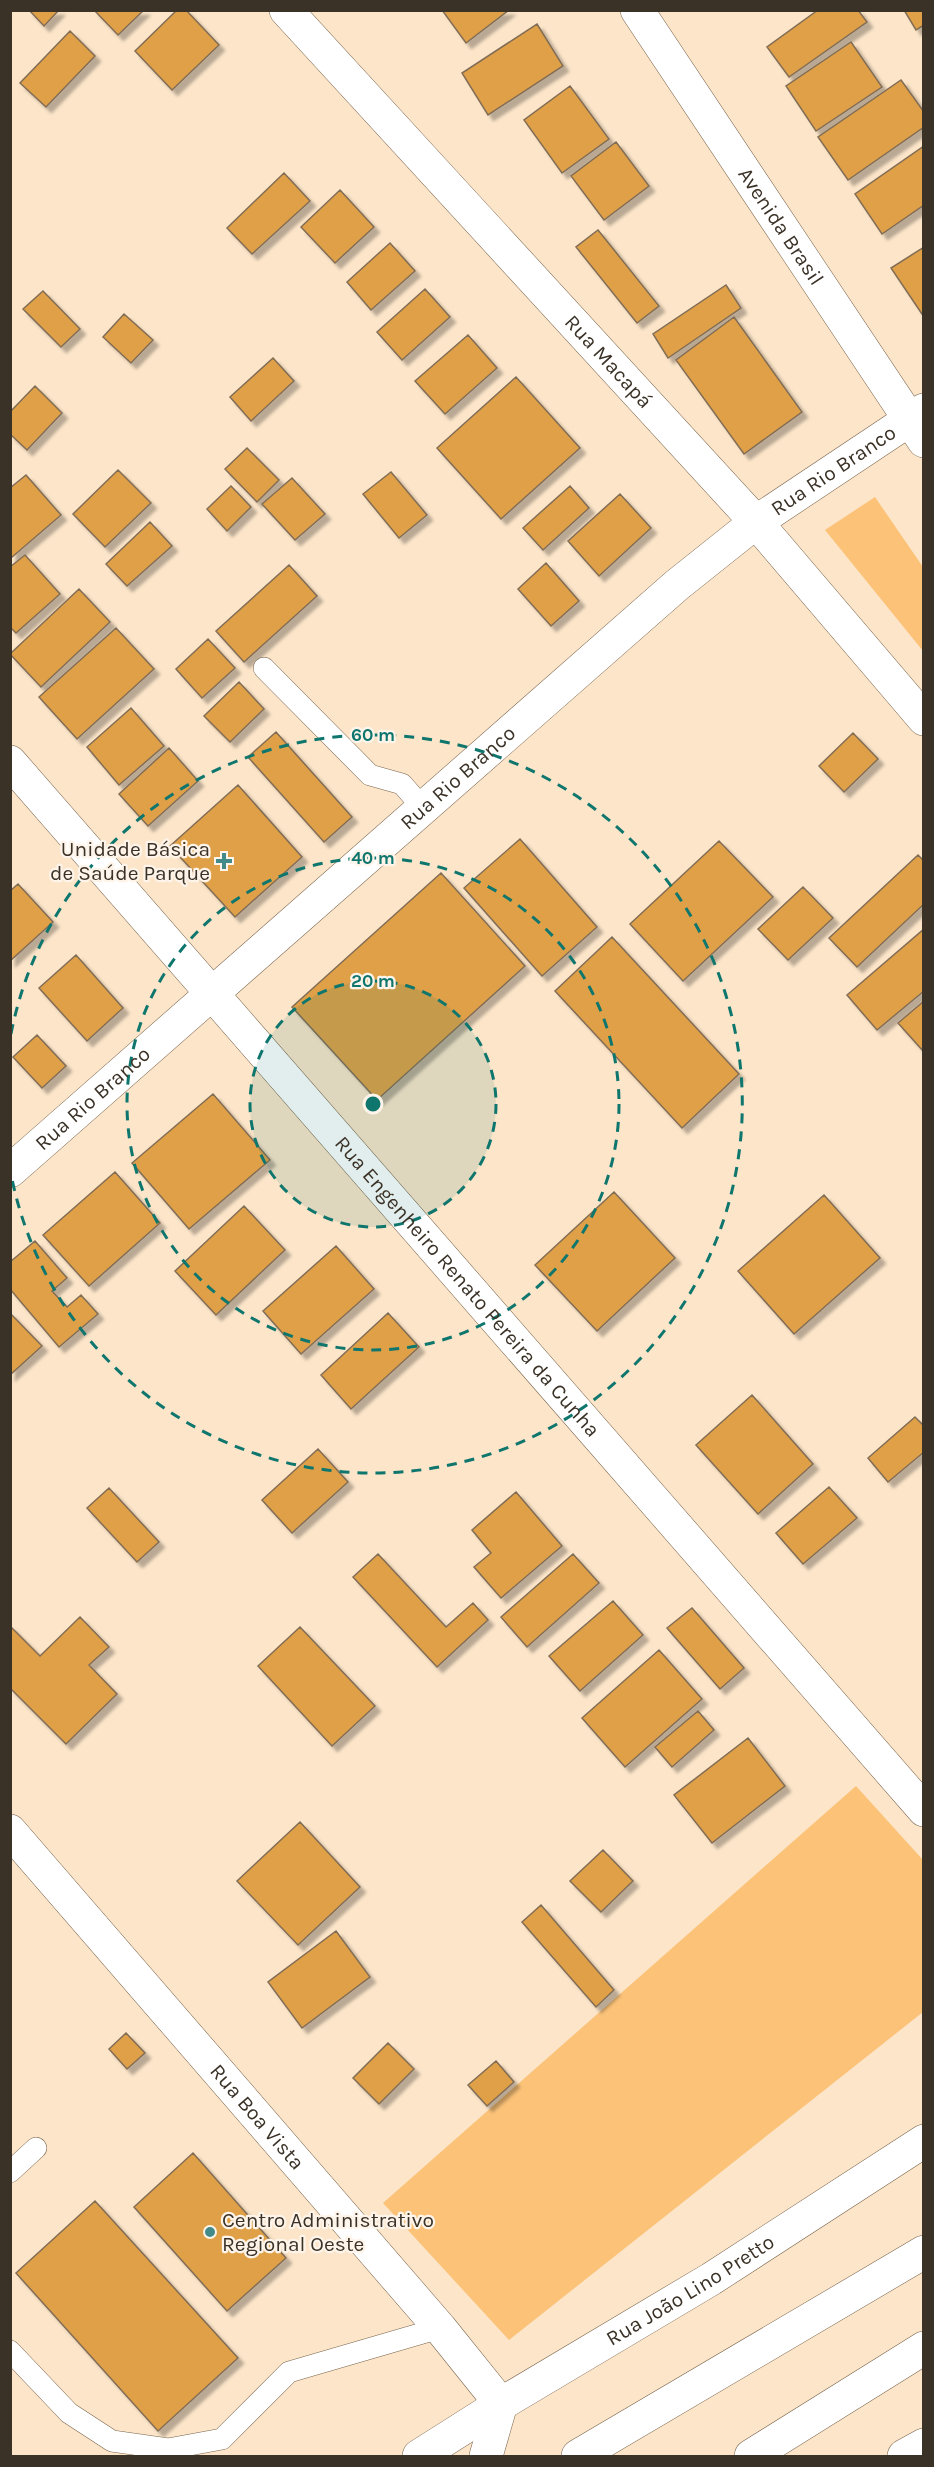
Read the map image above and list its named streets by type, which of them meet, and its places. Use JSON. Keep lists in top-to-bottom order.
{
  "streets": {
    "main road": [
      "Avenida Brasil",
      "Rua Macapá",
      "Rua Rio Branco",
      "Rua Engenheiro Renato Pereira da Cunha",
      "Rua Boa Vista",
      "Rua João Lino Pretto"
    ]
  },
  "crossings": [
    ["Avenida Brasil", "Rua Rio Branco"],
    ["Rua Macapá", "Rua Rio Branco"],
    ["Rua Rio Branco", "Rua Engenheiro Renato Pereira da Cunha"],
    ["Rua Boa Vista", "Rua João Lino Pretto"]
  ],
  "places": {
    "health": ["Unidade Básica de Saúde Parque"],
    "other": ["Centro Administrativo Regional Oeste"]
  },
  "rings": ["60 m", "40 m", "20 m"]
}
